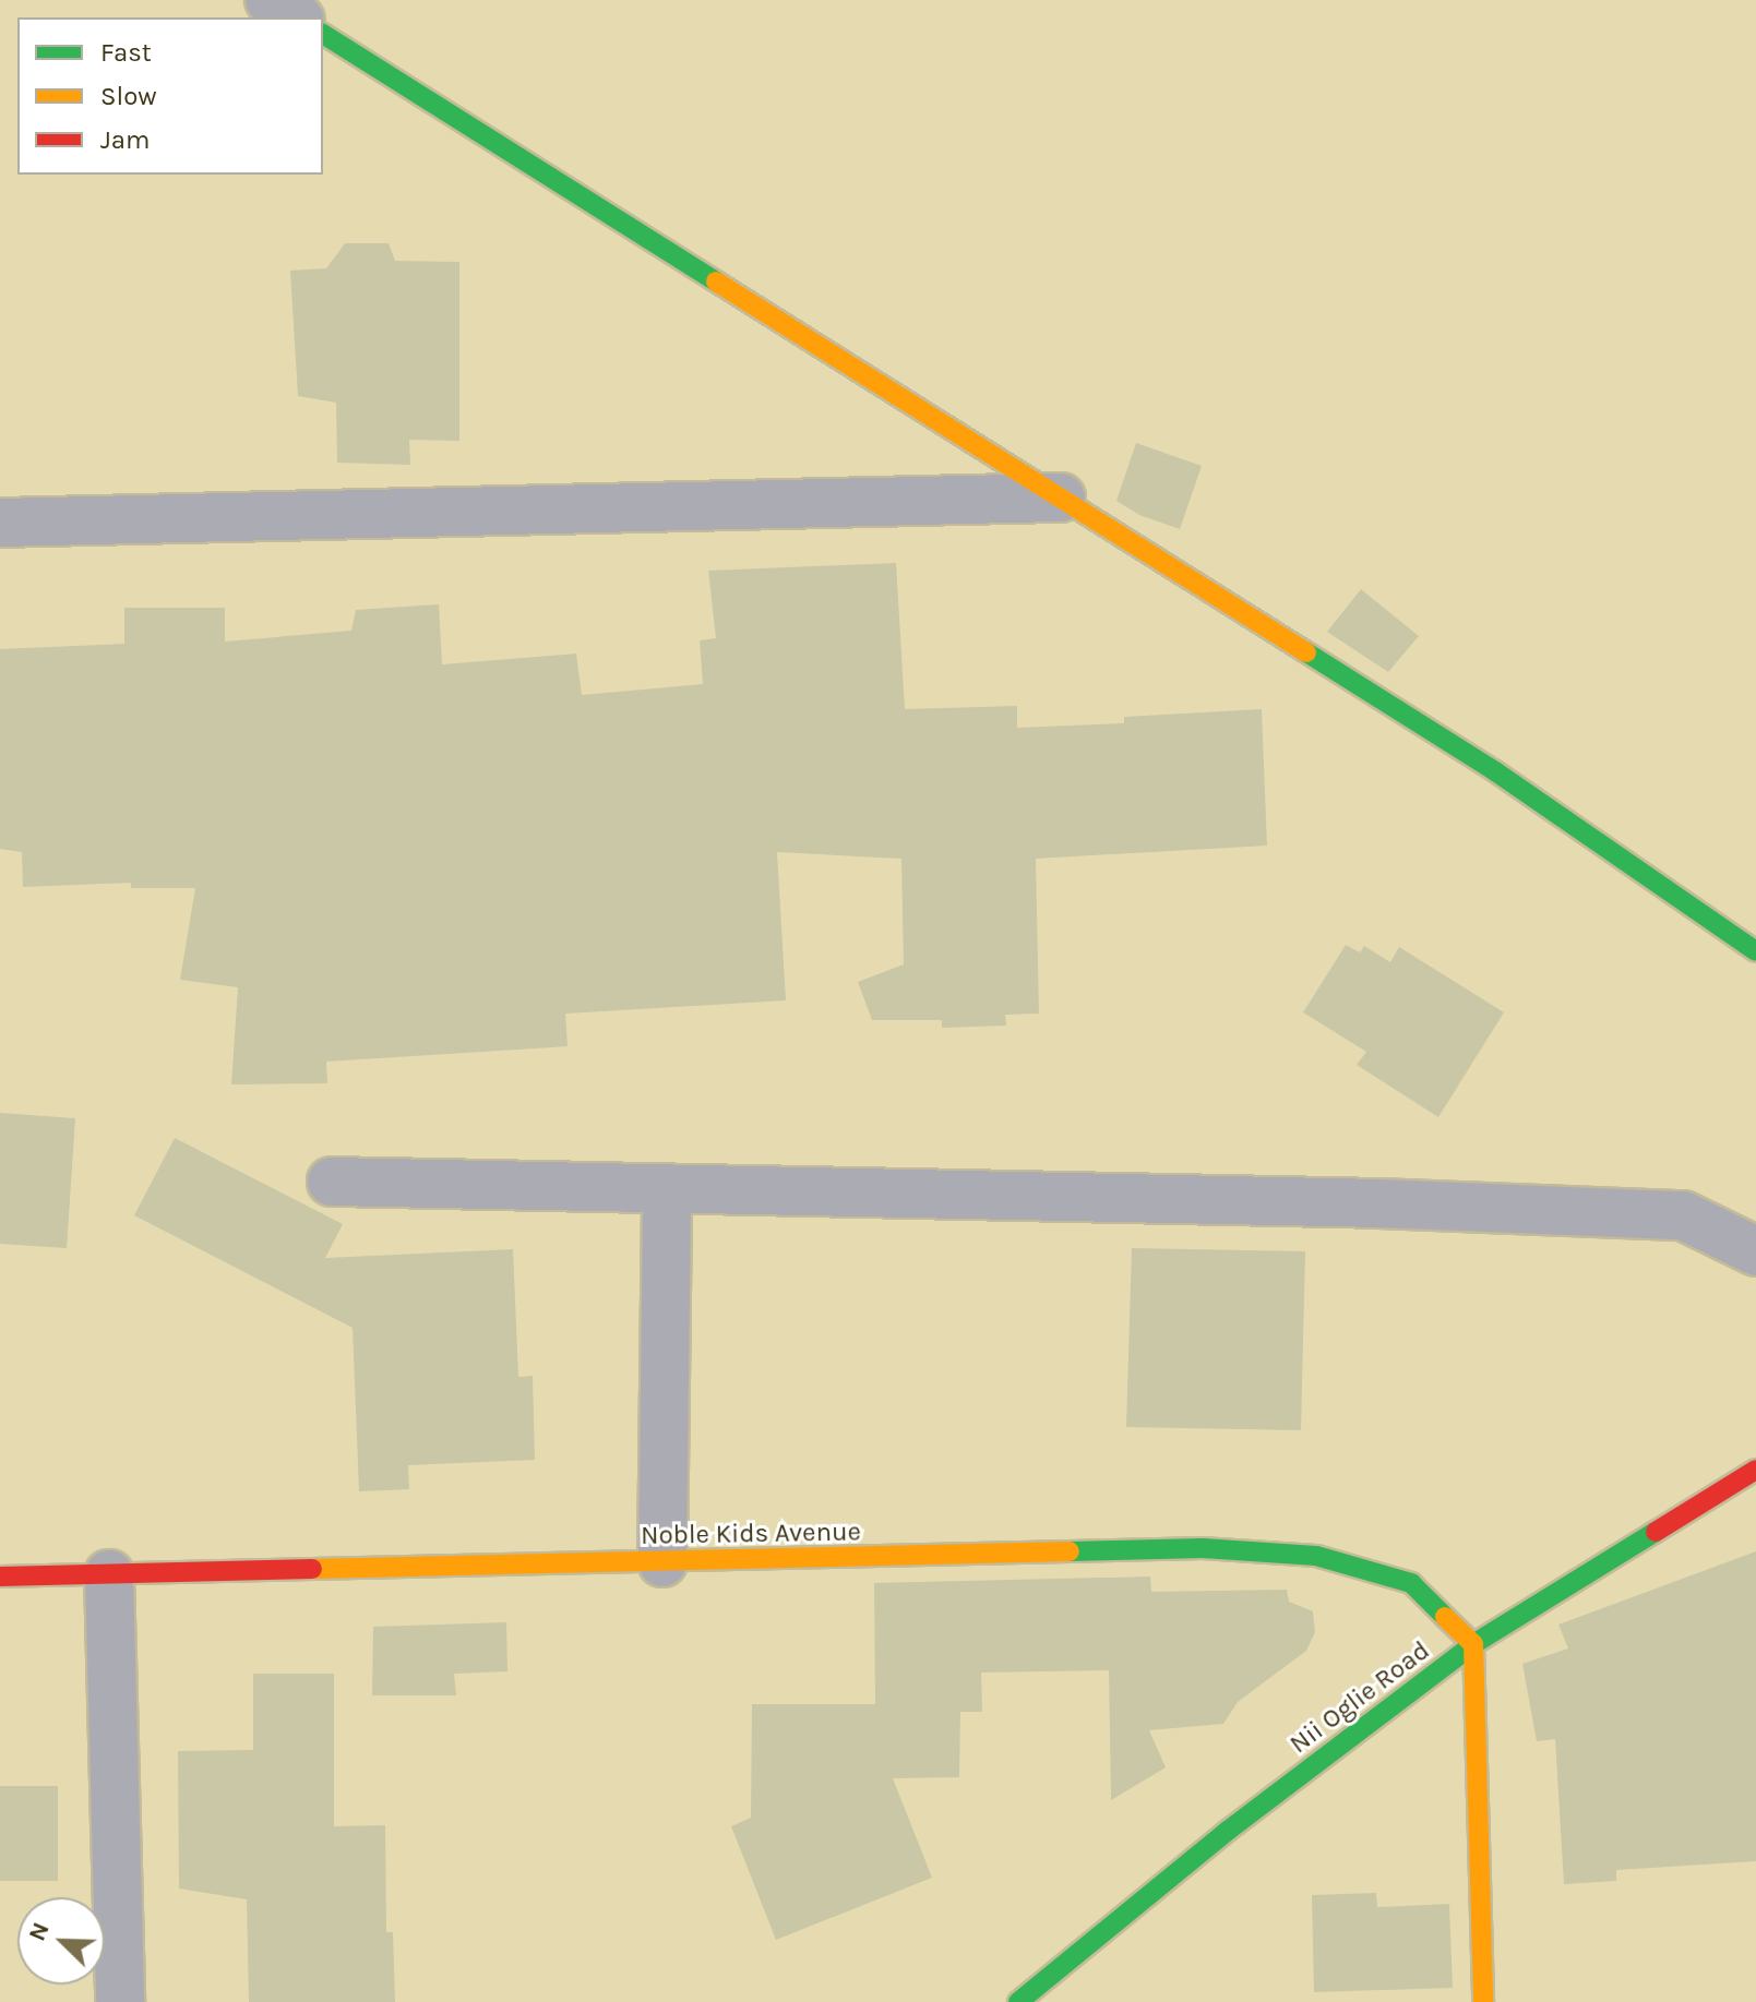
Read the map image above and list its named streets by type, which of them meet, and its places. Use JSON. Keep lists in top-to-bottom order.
{
  "streets": {
    "street": ["Noble Kids Avenue", "Nii Oglie Road"]
  },
  "crossings": [
    ["Noble Kids Avenue", "Nii Oglie Road"]
  ],
  "legend": ["Fast", "Slow", "Jam"],
  "north": "top left"
}
